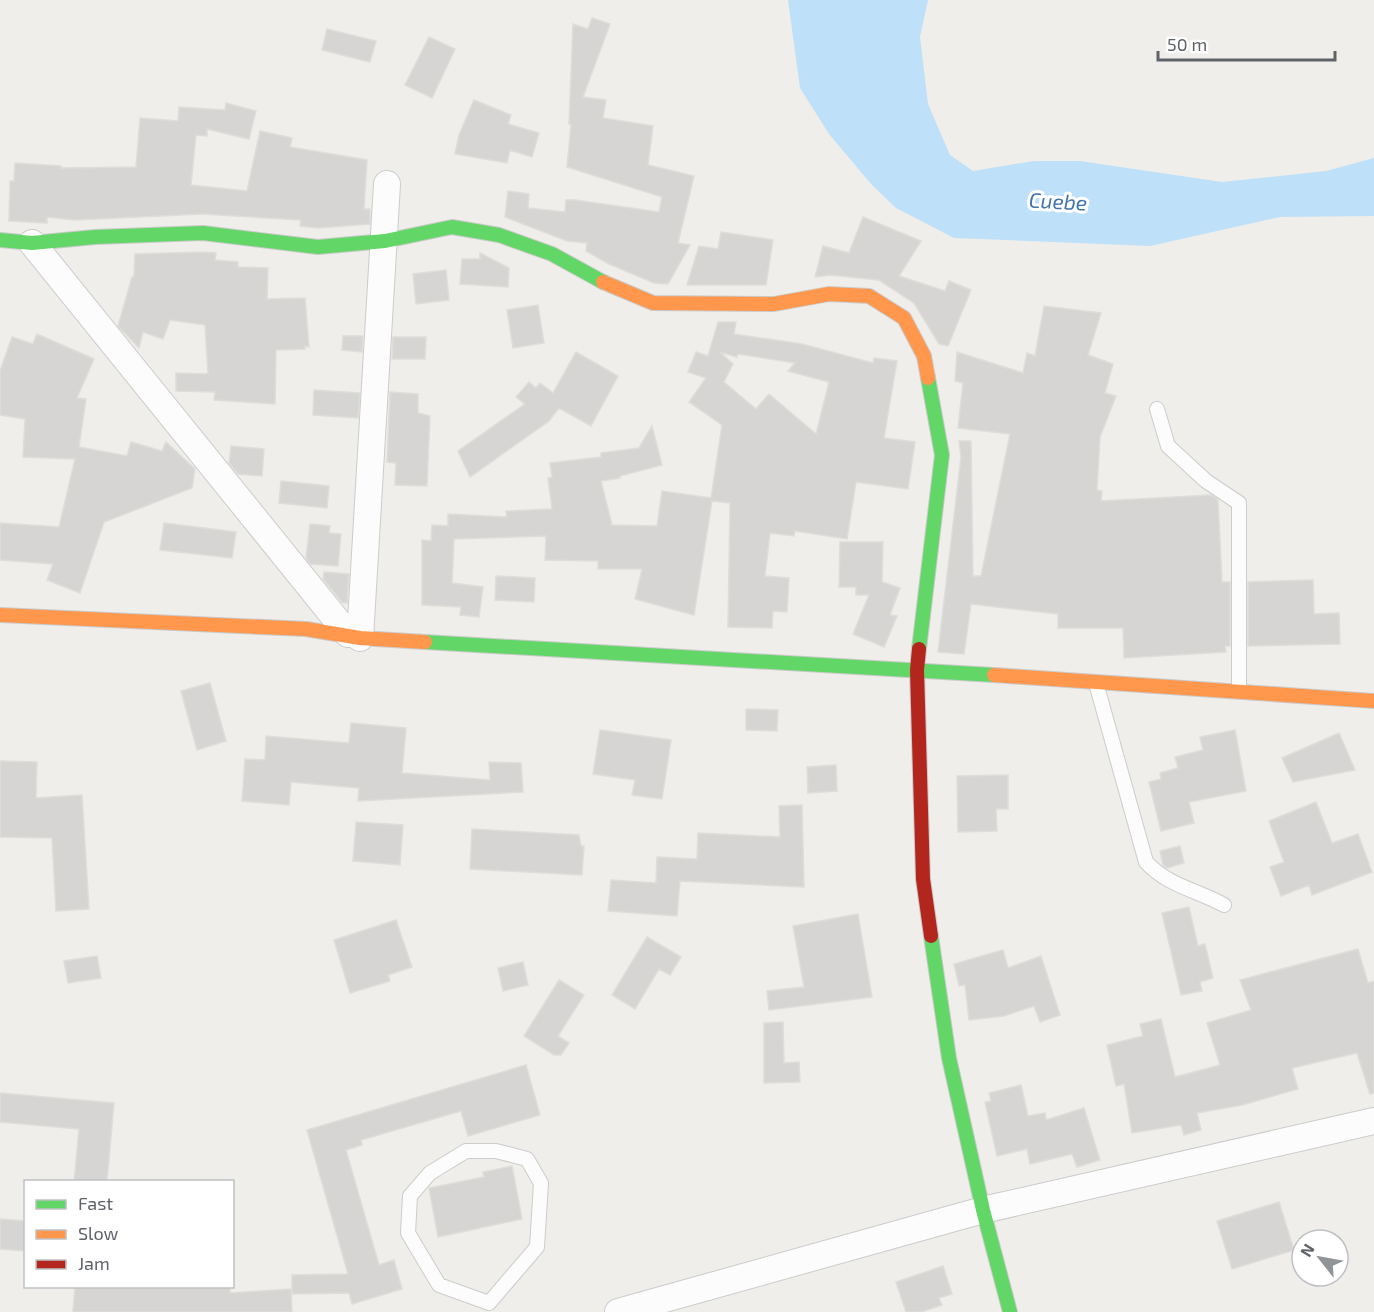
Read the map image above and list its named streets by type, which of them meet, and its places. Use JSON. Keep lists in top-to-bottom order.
{
  "water": ["Cuebe"],
  "legend": ["Fast", "Slow", "Jam"],
  "scale_bar": "50 m",
  "north": "top left"
}
